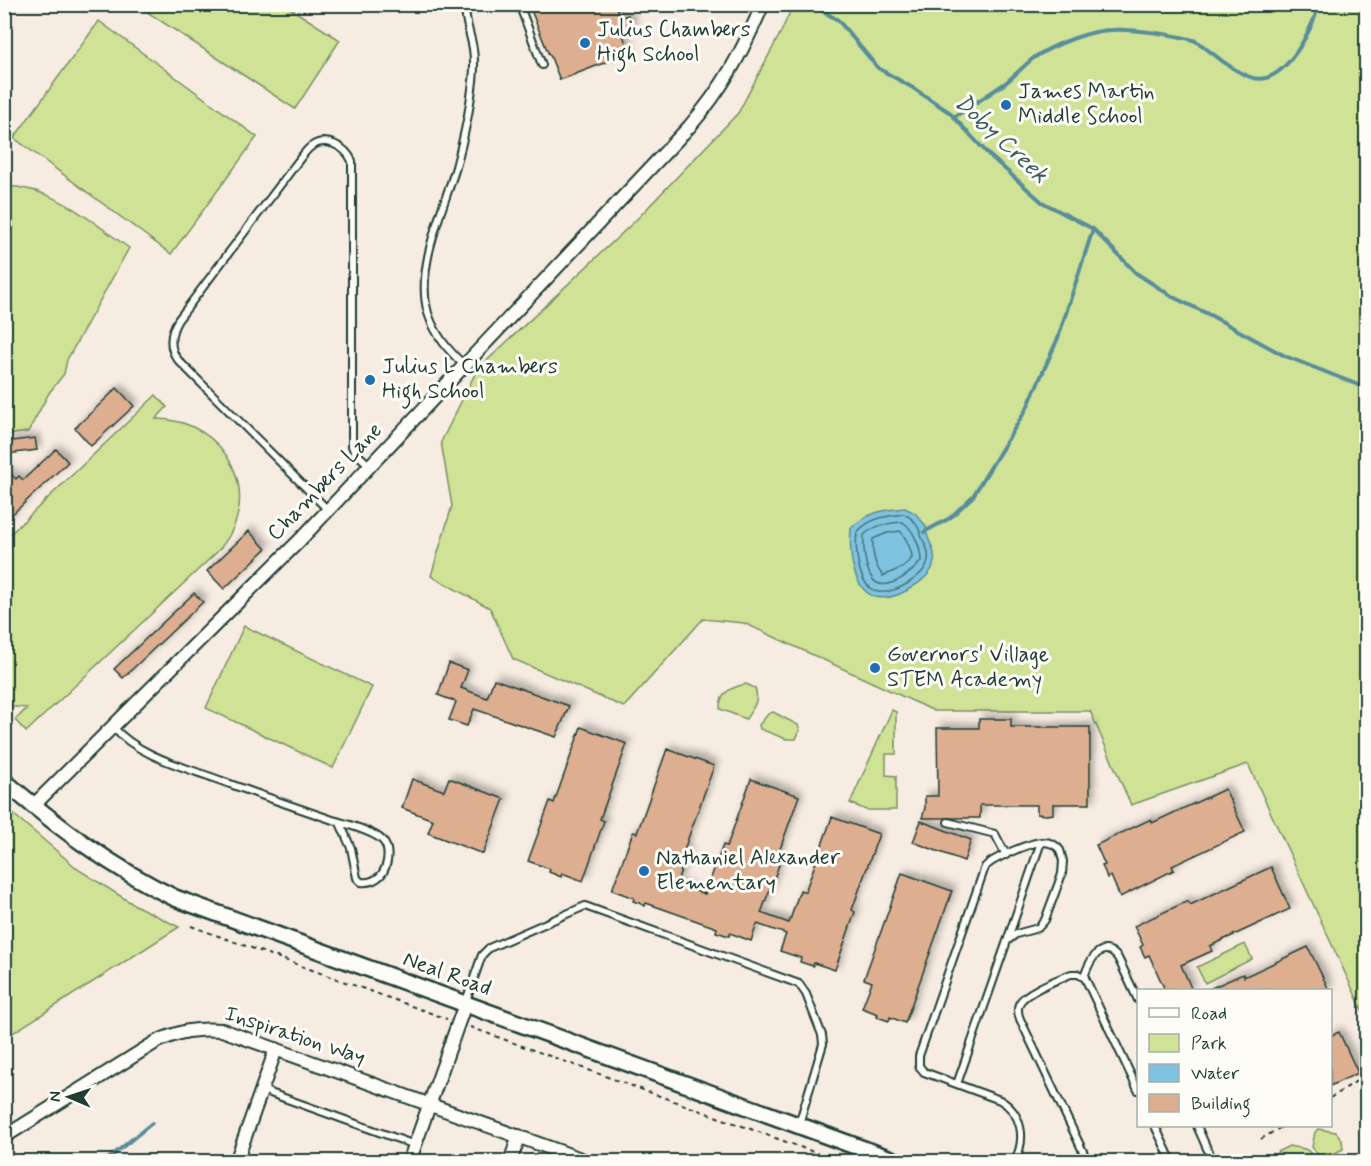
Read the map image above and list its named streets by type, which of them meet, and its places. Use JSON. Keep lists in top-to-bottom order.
{
  "streets": {
    "street": ["Chambers Lane", "Neal Road", "Inspiration Way"]
  },
  "crossings": [
    ["Chambers Lane", "Neal Road"]
  ],
  "water": ["Doby Creek"],
  "places": [
    "Julius Chambers High School",
    "James Martin Middle School",
    "Julius L Chambers High School",
    "Governors' Village STEM Academy",
    "Nathaniel Alexander Elementary"
  ],
  "legend": [
    "Road",
    "Park",
    "Water",
    "Building"
  ],
  "north": "left"
}
